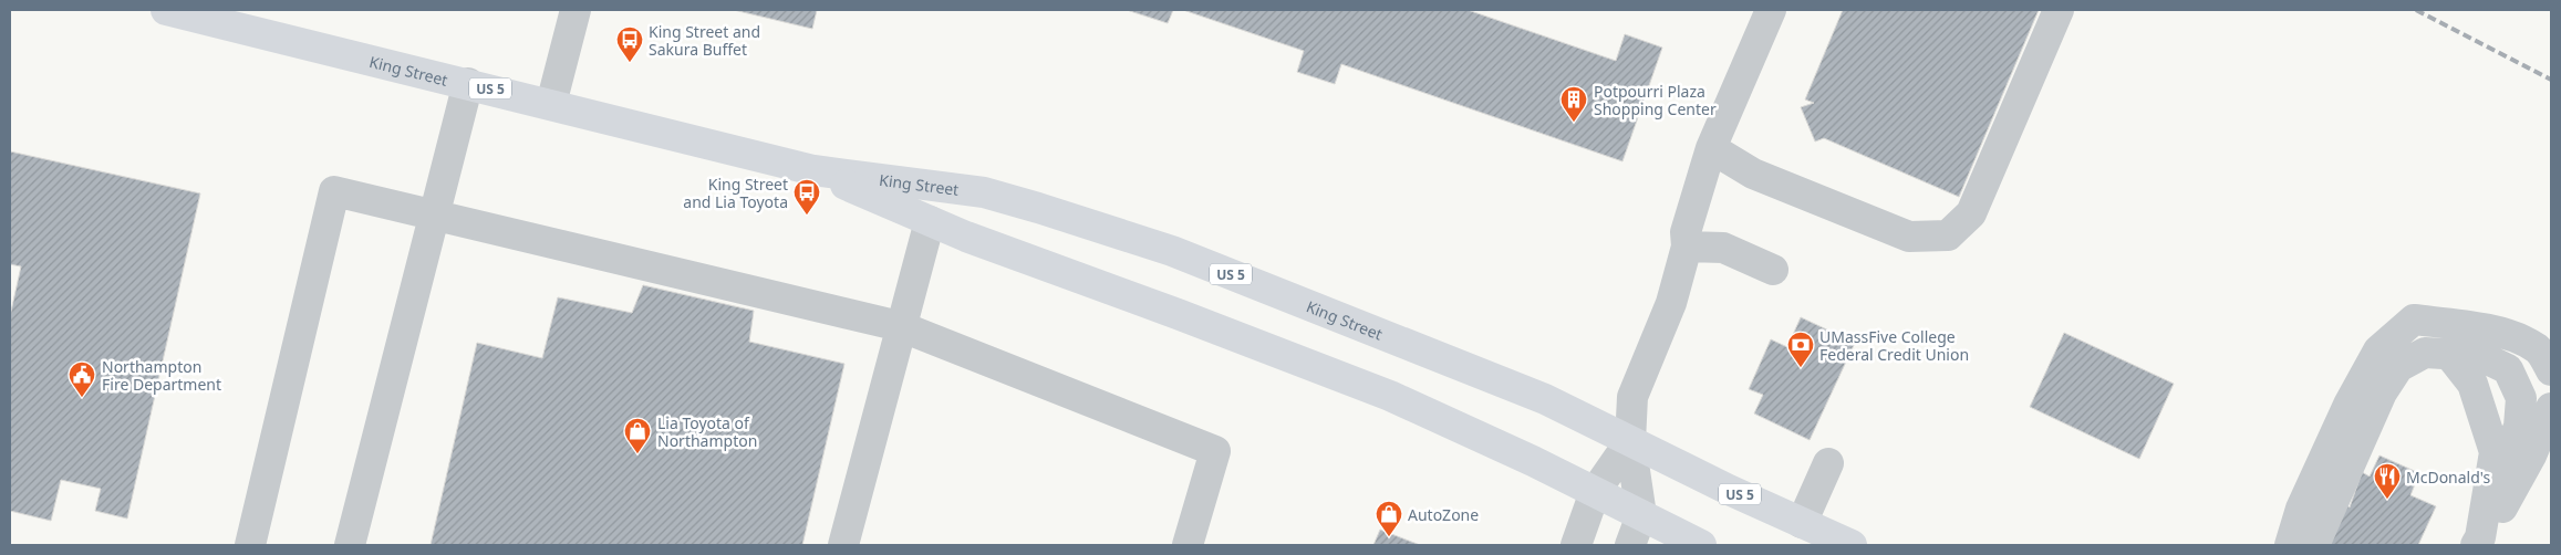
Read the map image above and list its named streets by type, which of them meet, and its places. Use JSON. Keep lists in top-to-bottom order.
{
  "streets": {
    "main road": ["King Street", "US 5"]
  },
  "places": {
    "bus stop": ["King Street and Sakura Buffet", "King Street and Lia Toyota"],
    "building": ["Potpourri Plaza Shopping Center"],
    "bank": ["UMassFive College Federal Credit Union"],
    "public building": ["Northampton Fire Department"],
    "shop": ["Lia Toyota of Northampton", "AutoZone"],
    "restaurant": ["McDonald's"]
  }
}
